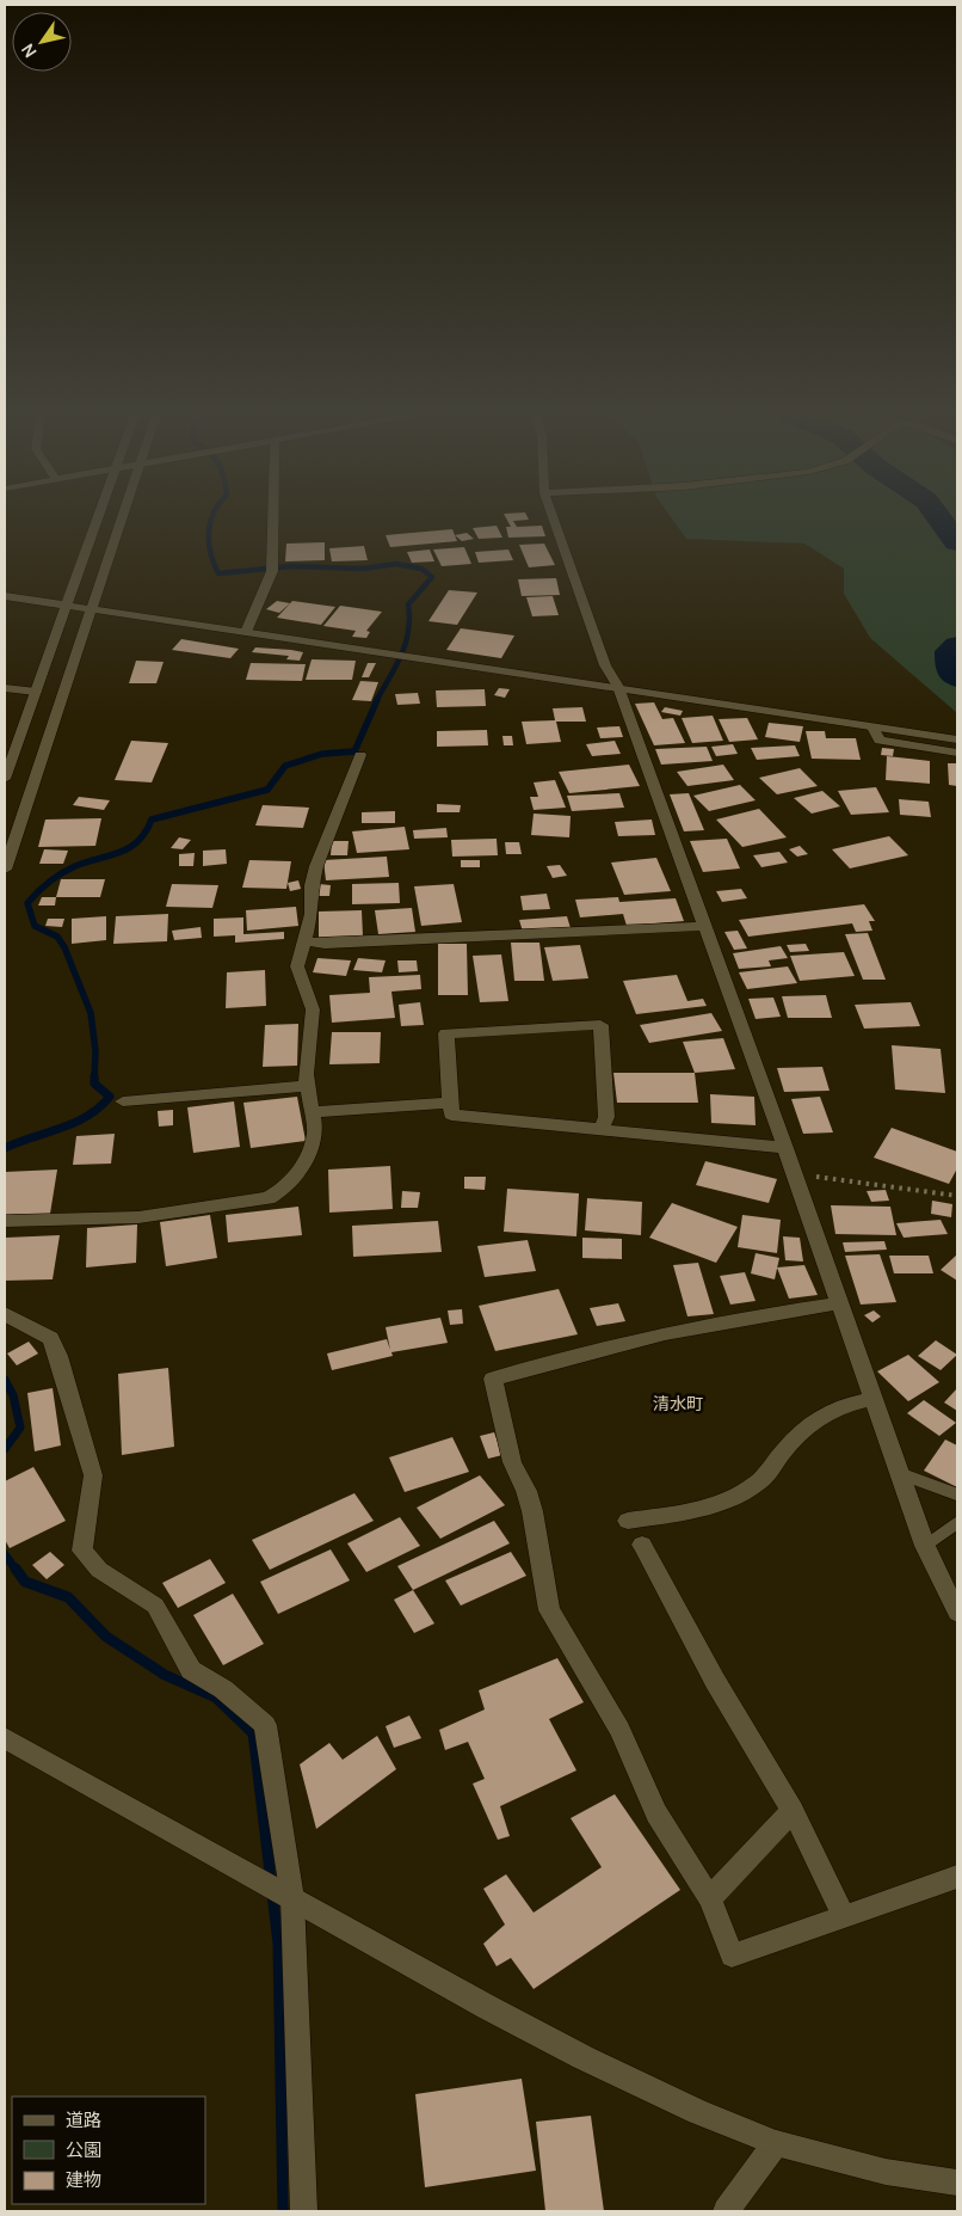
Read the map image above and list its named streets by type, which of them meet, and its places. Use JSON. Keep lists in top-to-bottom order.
{
  "districts": ["清水町"],
  "legend": ["道路", "公園", "建物"],
  "north": "bottom left"
}
